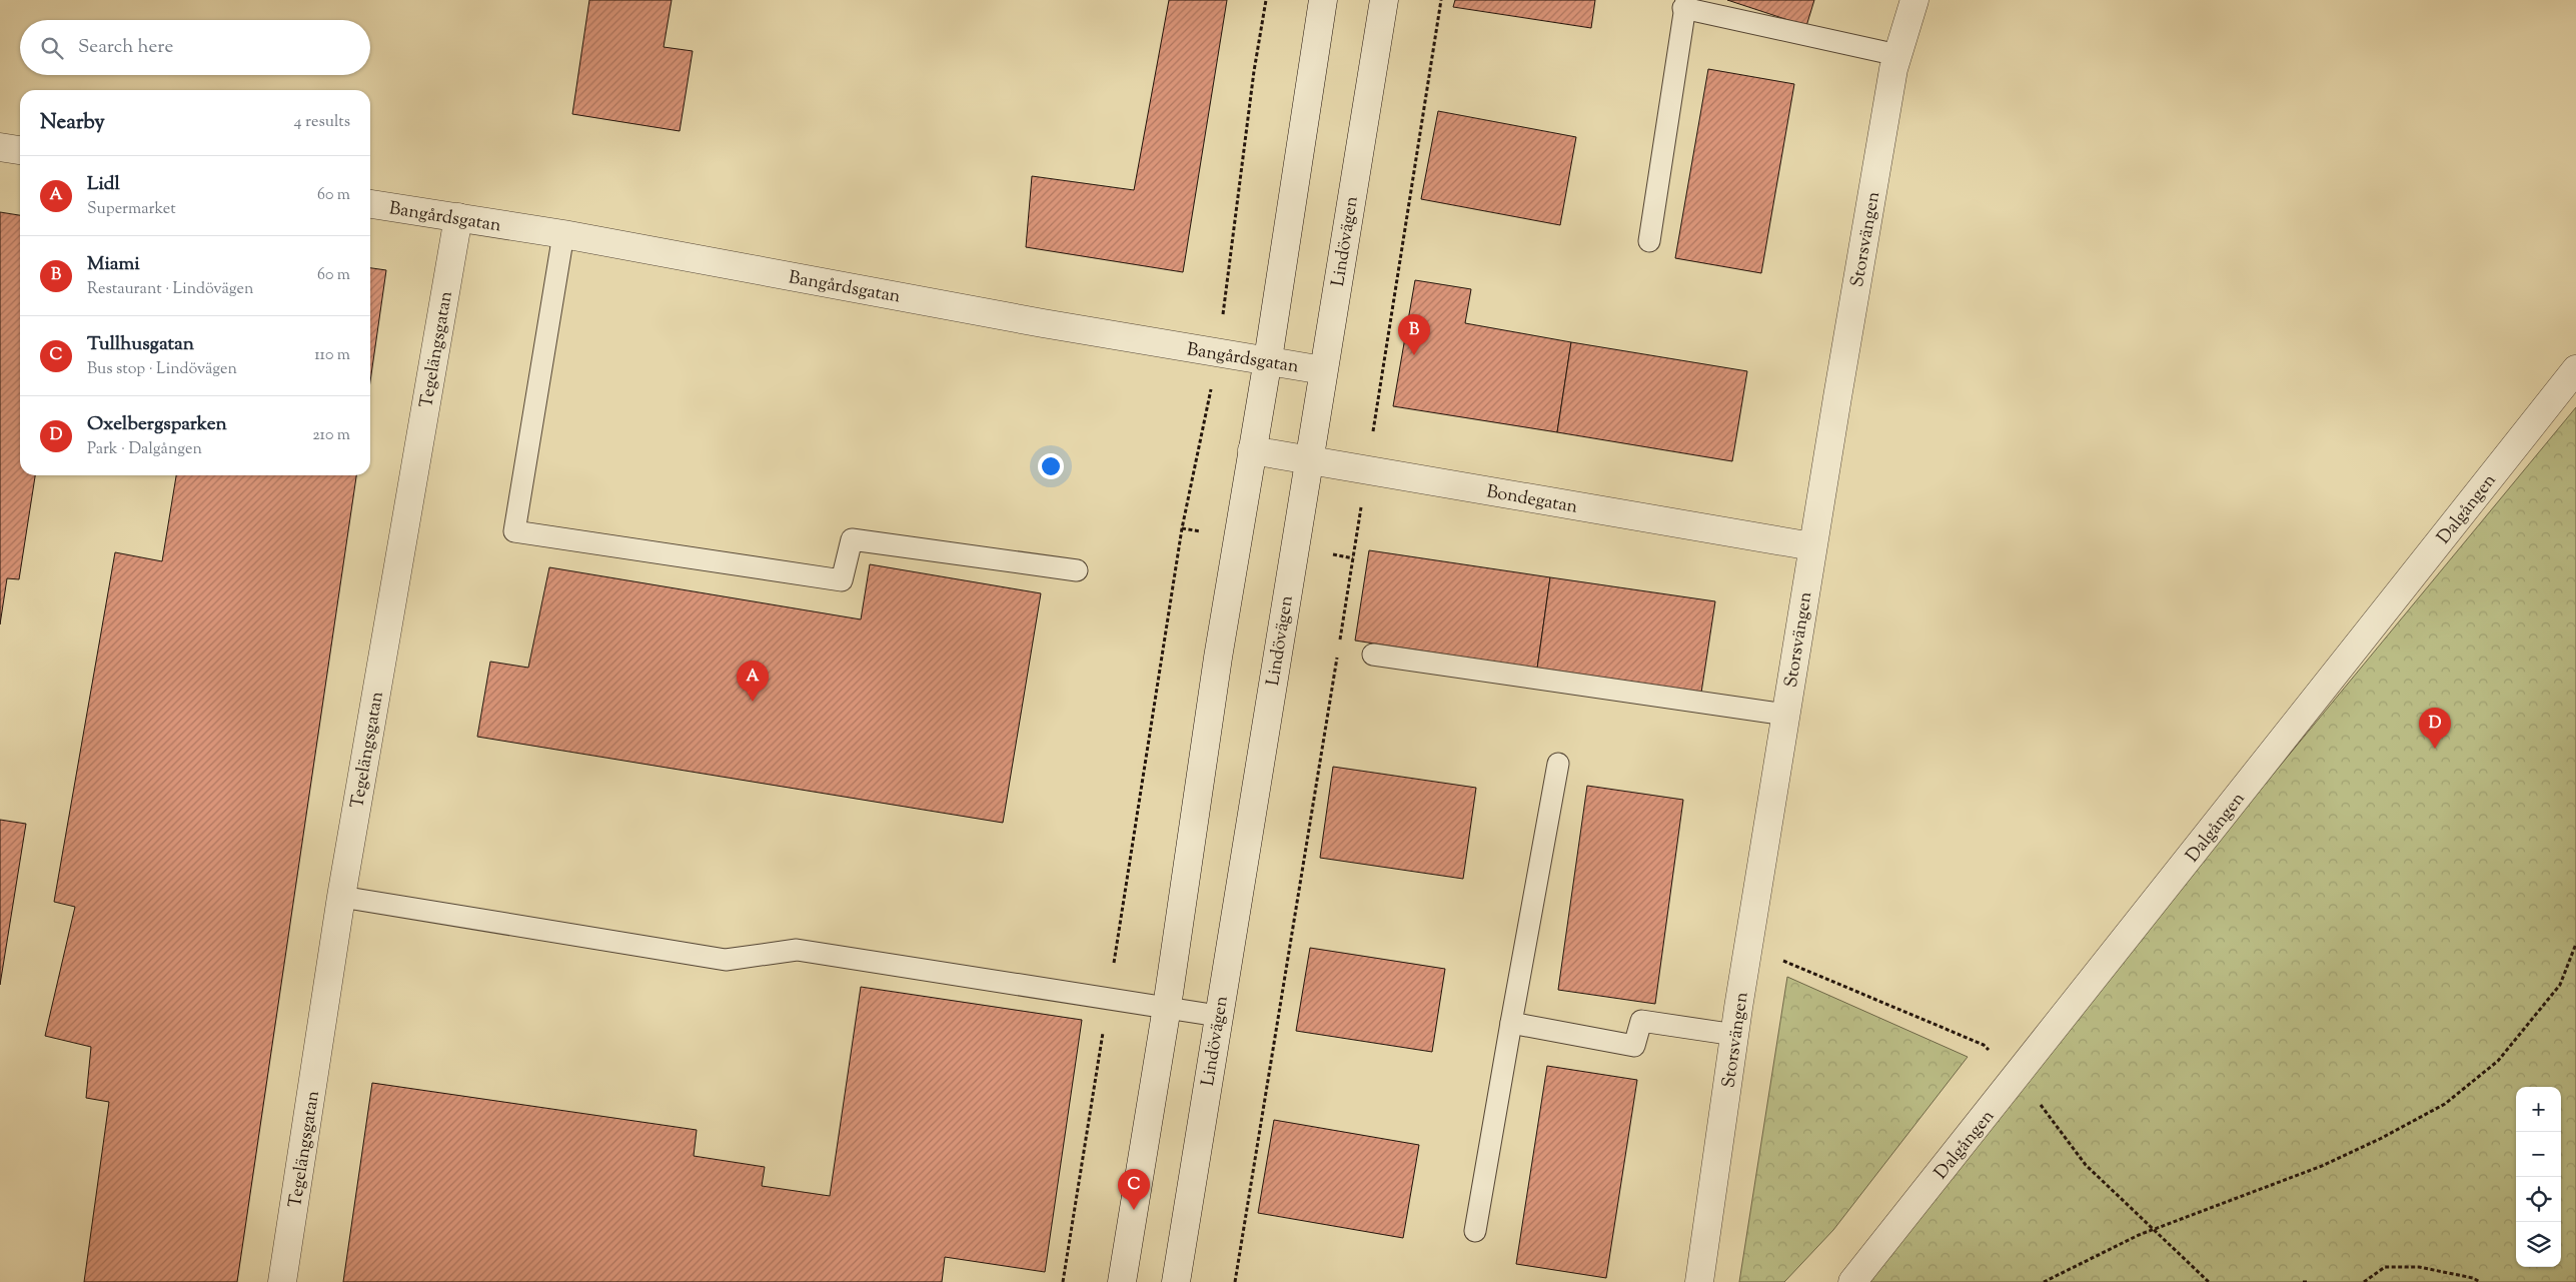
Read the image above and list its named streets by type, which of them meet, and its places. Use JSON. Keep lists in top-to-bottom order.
{
  "streets": {
    "street": [
      "Bangårdsgatan",
      "Storsvängen",
      "Lindövägen",
      "Tegelängsgatan",
      "Bondegatan",
      "Dalgången"
    ]
  },
  "crossings": [
    ["Bangårdsgatan", "Lindövägen"],
    ["Bangårdsgatan", "Tegelängsgatan"],
    ["Storsvängen", "Bondegatan"],
    ["Lindövägen", "Bondegatan"]
  ],
  "page": {
    "search": "Search here",
    "heading": ["Nearby", "4 results"],
    "list": [
      {
        "mark": "A",
        "name": "Lidl",
        "note": "Supermarket",
        "value": "60 m"
      },
      {
        "mark": "B",
        "name": "Miami",
        "note": "Restaurant · Lindövägen",
        "value": "60 m"
      },
      {
        "mark": "C",
        "name": "Tullhusgatan",
        "note": "Bus stop · Lindövägen",
        "value": "110 m"
      },
      {
        "mark": "D",
        "name": "Oxelbergsparken",
        "note": "Park · Dalgången",
        "value": "210 m"
      }
    ],
    "pins": [
      "B",
      "A",
      "D",
      "C"
    ],
    "map_buttons": ["+", "−"]
  }
}
